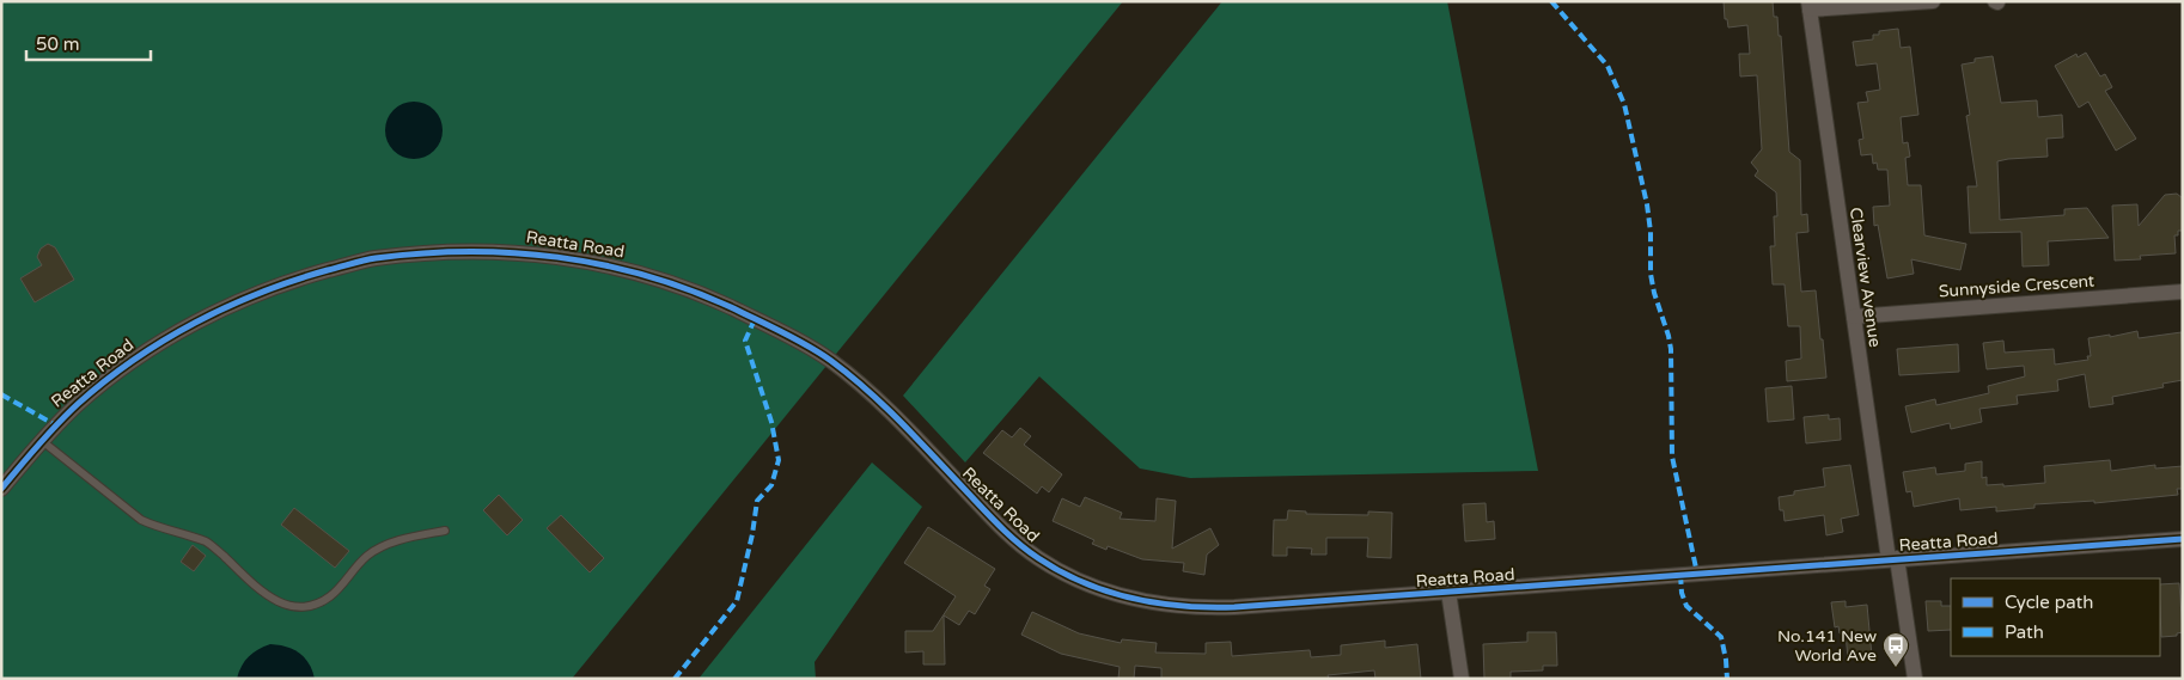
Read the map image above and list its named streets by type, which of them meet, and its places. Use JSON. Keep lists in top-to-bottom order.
{
  "streets": {
    "street": ["Reatta Road", "Clearview Avenue", "Sunnyside Crescent"]
  },
  "crossings": [
    ["Reatta Road", "Clearview Avenue"],
    ["Clearview Avenue", "Sunnyside Crescent"]
  ],
  "places": {
    "bus stop": ["No.141 New World Ave"]
  },
  "legend": ["Cycle path", "Path"],
  "scale_bar": "50 m"
}
